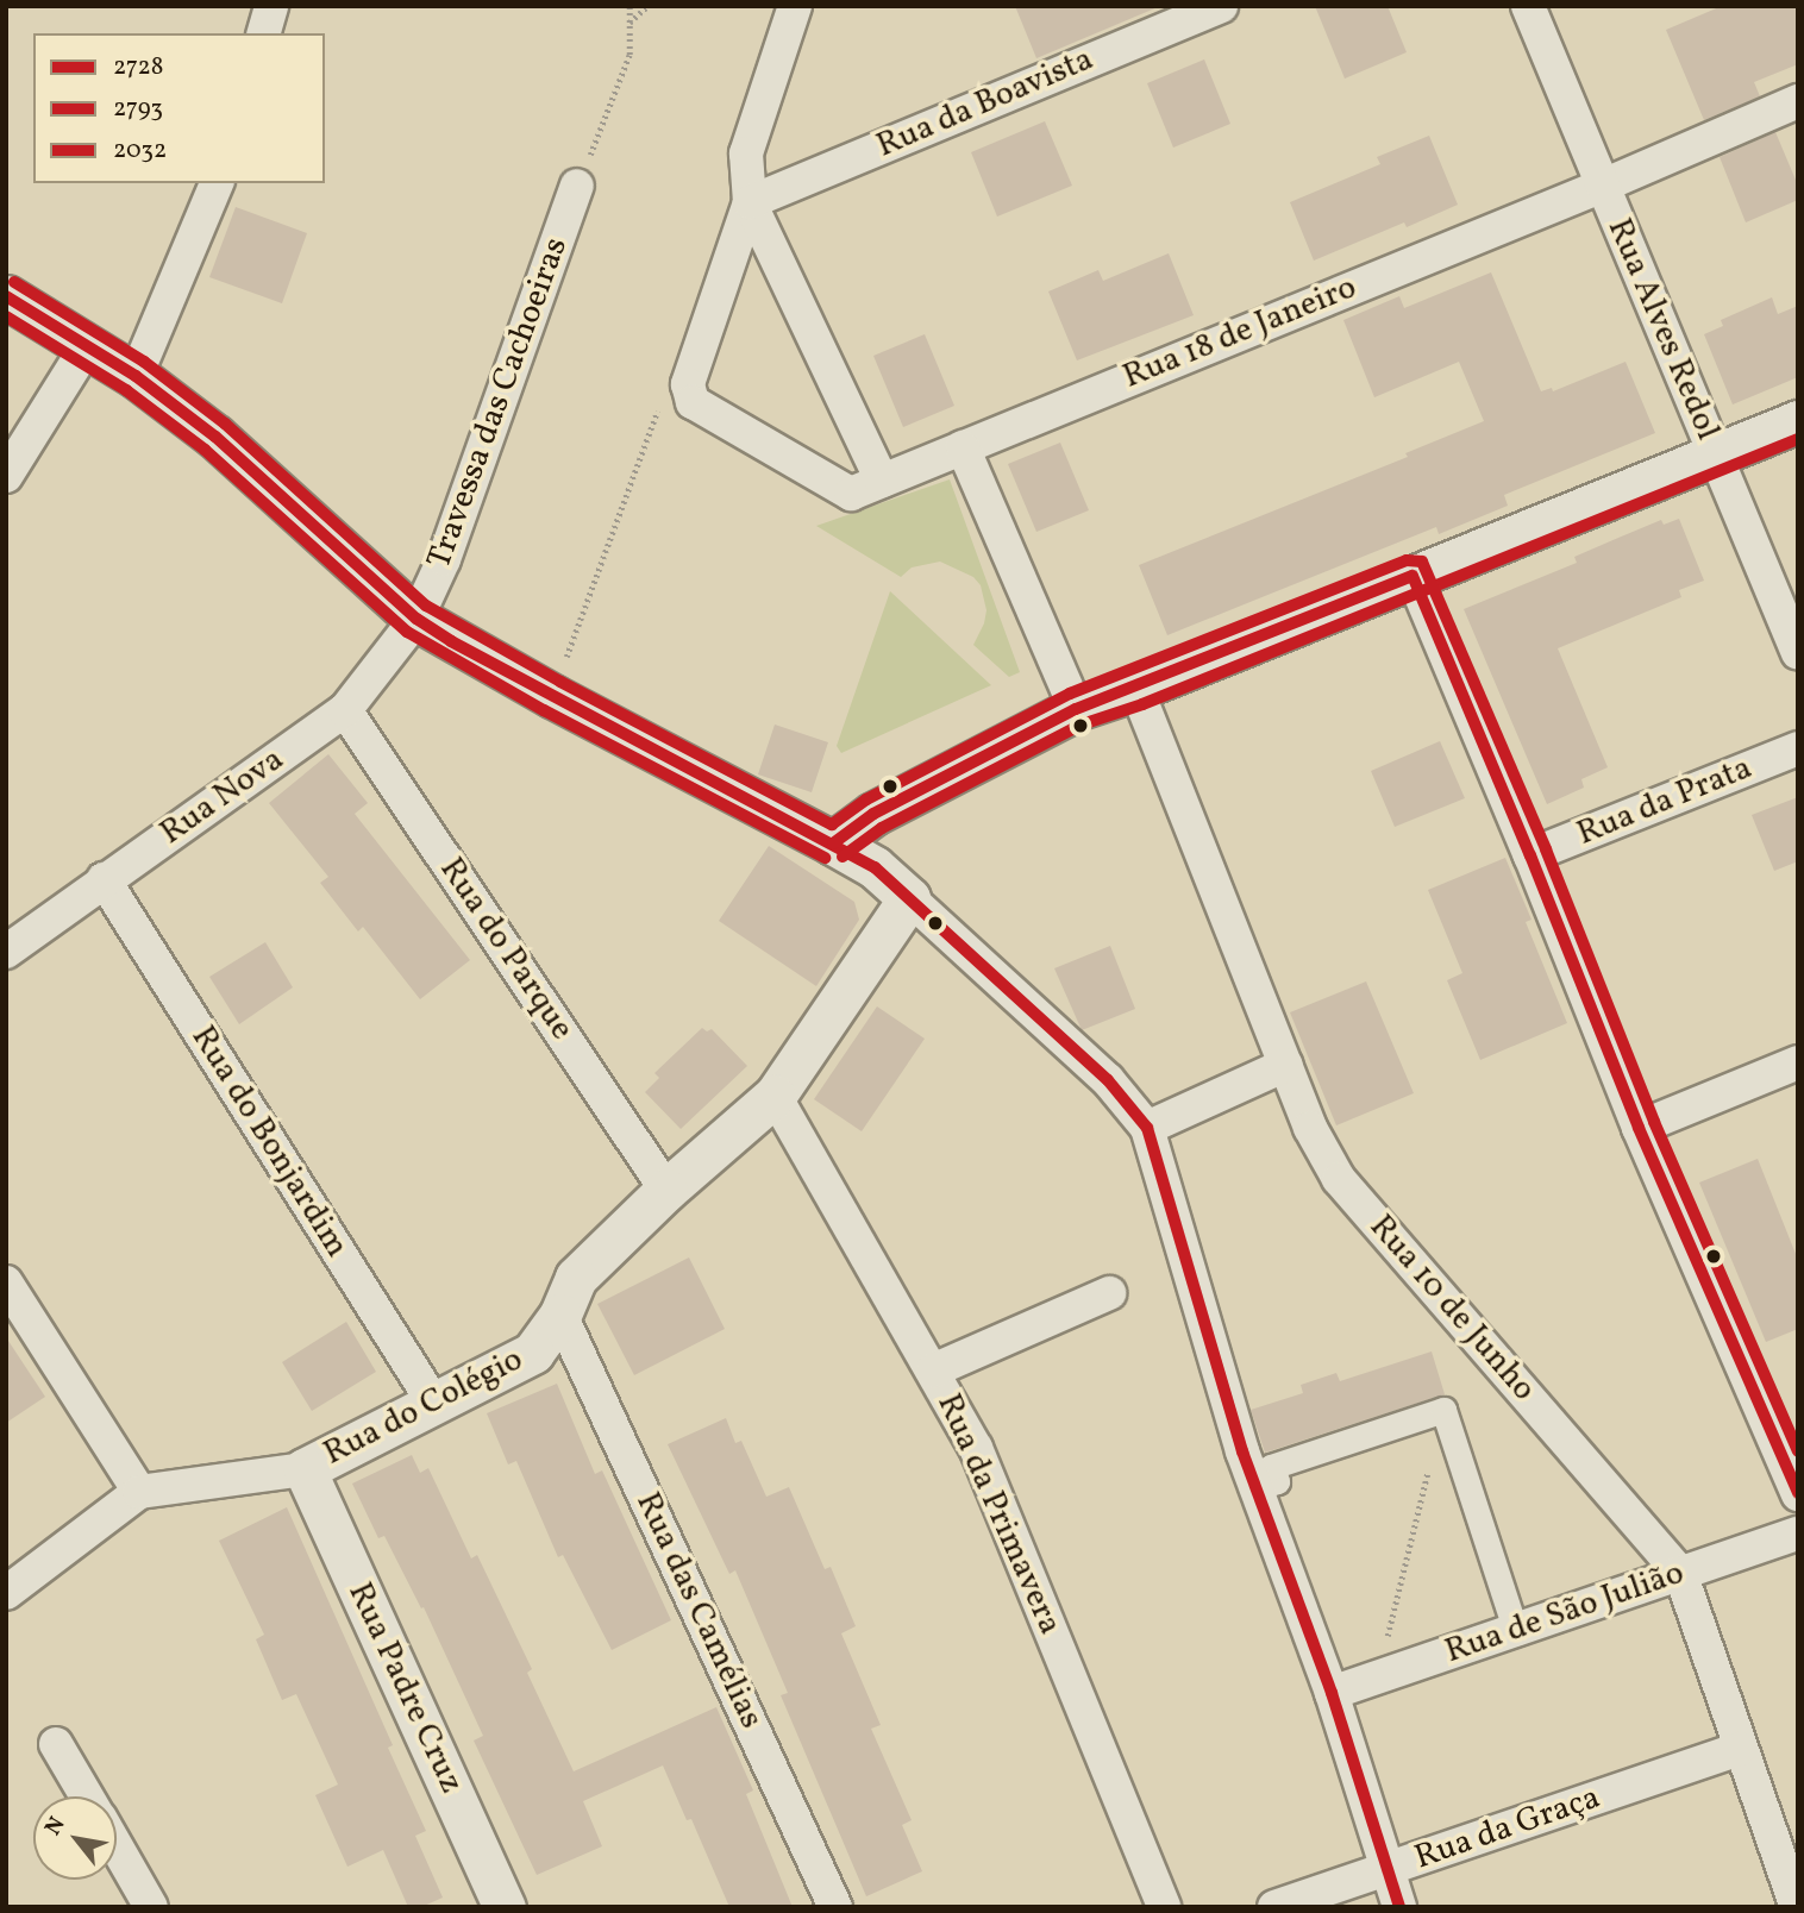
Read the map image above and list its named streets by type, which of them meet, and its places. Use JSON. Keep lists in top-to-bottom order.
{
  "streets": {
    "street": [
      "Rua da Boavista",
      "Rua Alves Redol",
      "Rua 18 de Janeiro",
      "Travessa das Cachoeiras",
      "Rua Nova",
      "Rua da Prata",
      "Rua do Parque",
      "Rua do Bonjardim",
      "Rua 10 de Junho",
      "Rua do Colégio",
      "Rua da Primavera",
      "Rua das Camélias",
      "Rua de São Julião",
      "Rua Padre Cruz",
      "Rua da Graça"
    ]
  },
  "crossings": [
    ["Rua Alves Redol", "Rua 18 de Janeiro"],
    ["Travessa das Cachoeiras", "Rua Nova"],
    ["Rua Nova", "Rua do Parque"],
    ["Rua Nova", "Rua do Bonjardim"],
    ["Rua do Parque", "Rua do Colégio"],
    ["Rua do Bonjardim", "Rua do Colégio"],
    ["Rua 10 de Junho", "Rua de São Julião"],
    ["Rua 10 de Junho", "Rua da Graça"],
    ["Rua do Colégio", "Rua da Primavera"],
    ["Rua do Colégio", "Rua das Camélias"],
    ["Rua do Colégio", "Rua Padre Cruz"]
  ],
  "lines": ["transit line 2032", "transit line 2728", "transit line 2793"],
  "legend": ["2728", "2793", "2032"],
  "north": "top left"
}
